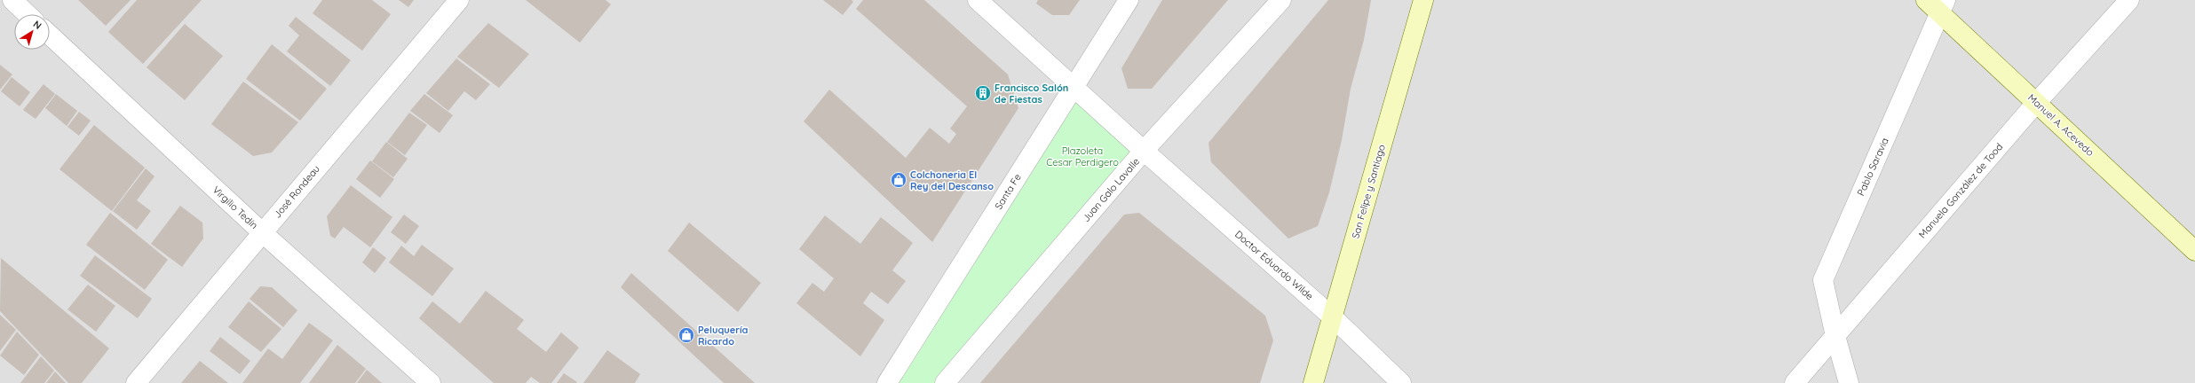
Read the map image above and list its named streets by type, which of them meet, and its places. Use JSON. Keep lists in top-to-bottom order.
{
  "streets": {
    "street": [
      "Manuel A. Acevedo",
      "Pablo Saravia",
      "Juan Galo Lavalle",
      "Manuela González de Tood",
      "José Rondeau",
      "Santa Fe",
      "San Felipe y Santiago",
      "Virgilio Tedín",
      "Doctor Eduardo Wilde"
    ]
  },
  "crossings": [
    ["Manuel A. Acevedo", "Pablo Saravia"],
    ["Manuel A. Acevedo", "Manuela González de Tood"],
    ["Pablo Saravia", "Manuela González de Tood"],
    ["Juan Galo Lavalle", "Doctor Eduardo Wilde"],
    ["José Rondeau", "Virgilio Tedín"],
    ["Santa Fe", "Doctor Eduardo Wilde"],
    ["San Felipe y Santiago", "Doctor Eduardo Wilde"]
  ],
  "parks": ["Plazoleta Cesar Perdigero"],
  "places": {
    "building": ["Francisco Salón de Fiestas"],
    "shop": ["Colchoneria El Rey del Descanso", "Peluquería Ricardo"]
  },
  "north": "top right"
}
